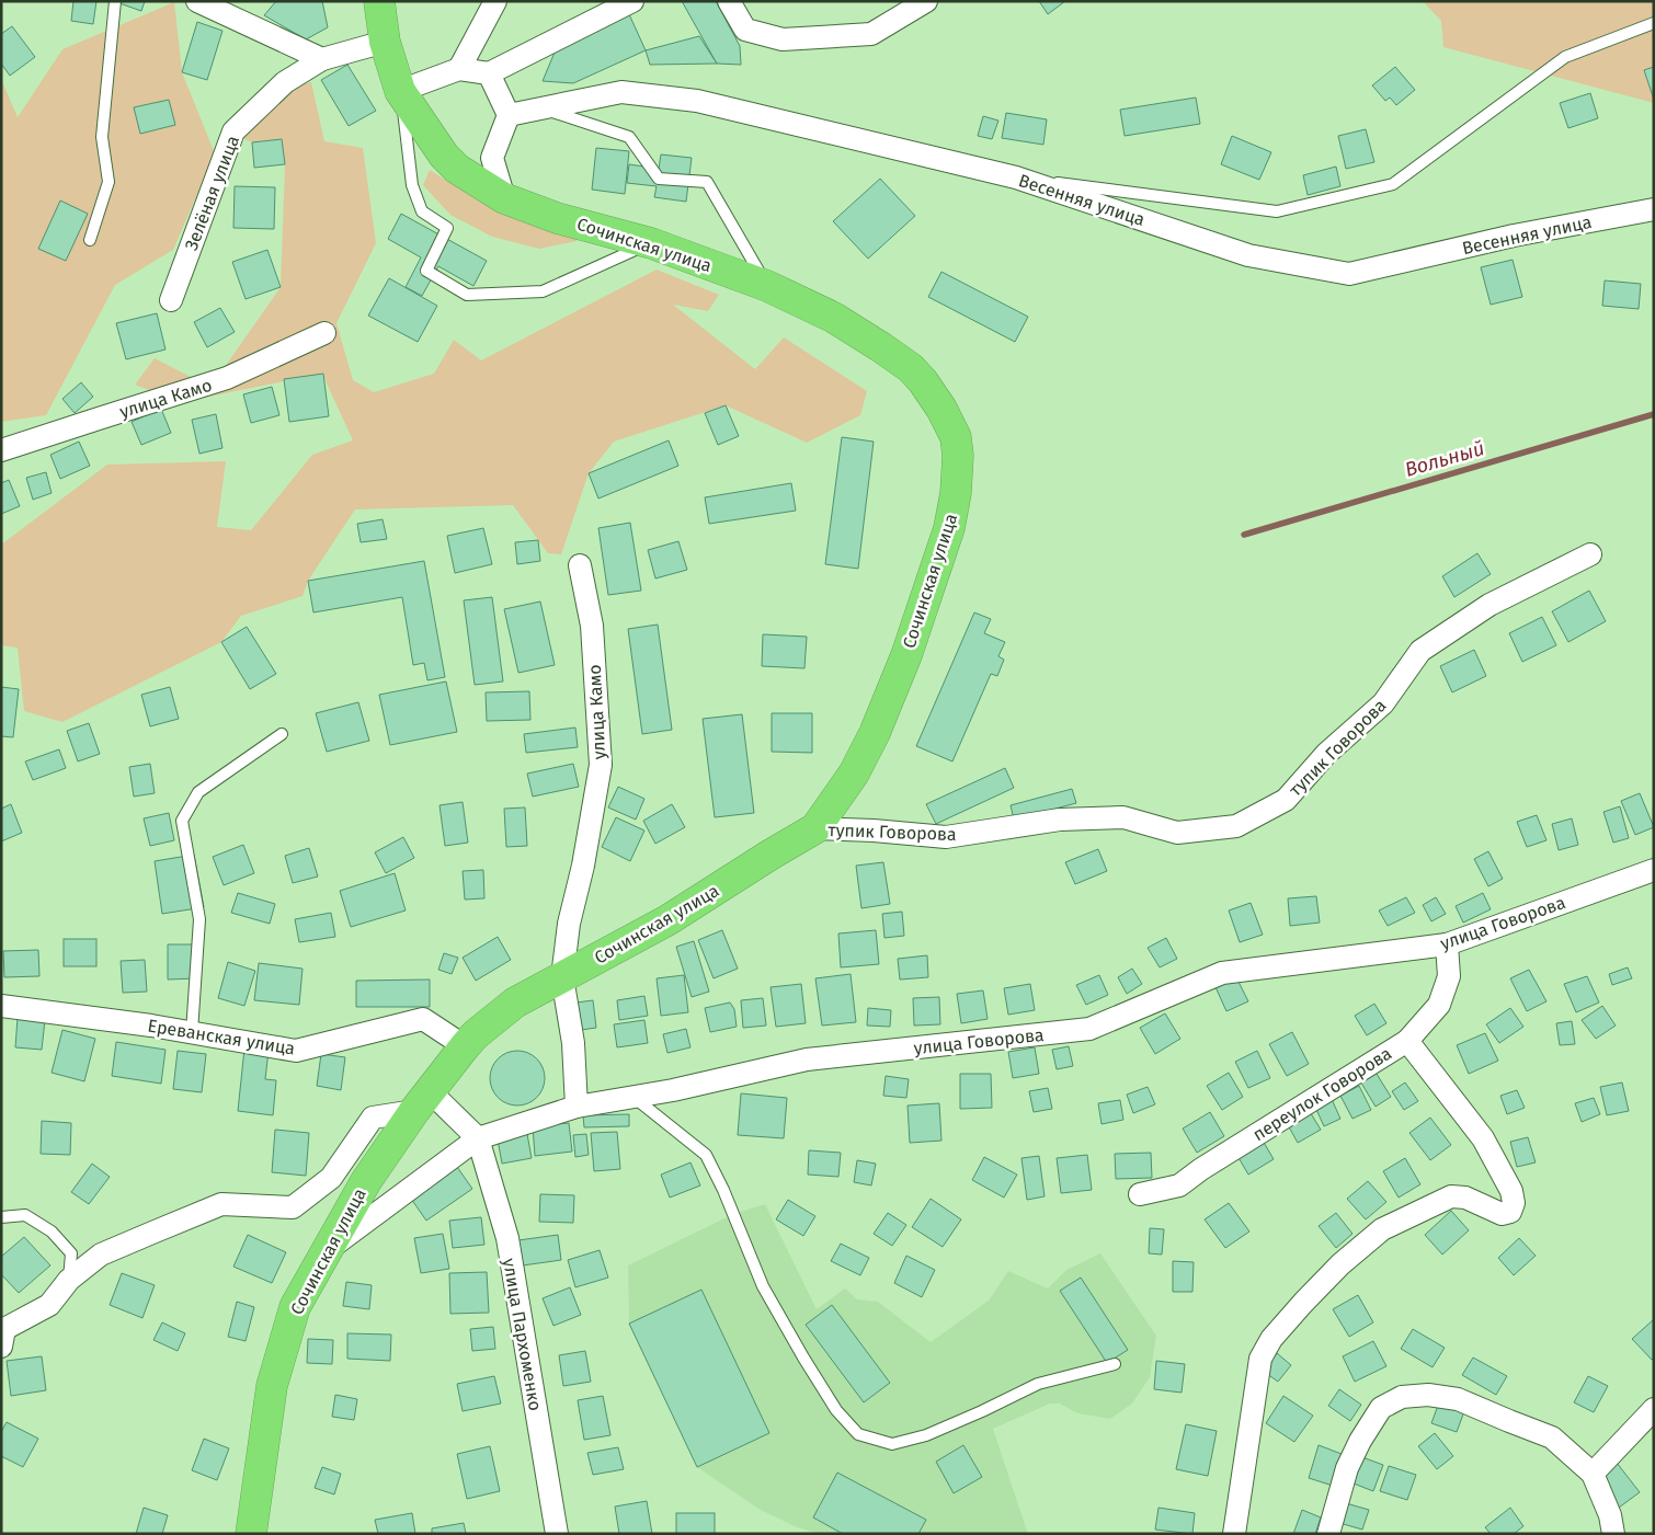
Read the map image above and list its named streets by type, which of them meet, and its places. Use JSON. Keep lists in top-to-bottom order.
{
  "streets": {
    "highway": ["Сочинская улица"],
    "street": [
      "Зелёная улица",
      "Весенняя улица",
      "улица Камо",
      "тупик Говорова",
      "улица Говорова",
      "Ереванская улица",
      "переулок Говорова",
      "улица Пархоменко"
    ]
  },
  "crossings": [
    ["Зелёная улица", "Сочинская улица"],
    ["Сочинская улица", "улица Камо"],
    ["Сочинская улица", "тупик Говорова"],
    ["Сочинская улица", "улица Говорова"],
    ["Сочинская улица", "Ереванская улица"],
    ["улица Камо", "улица Говорова"],
    ["улица Говорова", "переулок Говорова"],
    ["улица Говорова", "улица Пархоменко"]
  ],
  "water": ["Вольный"]
}
